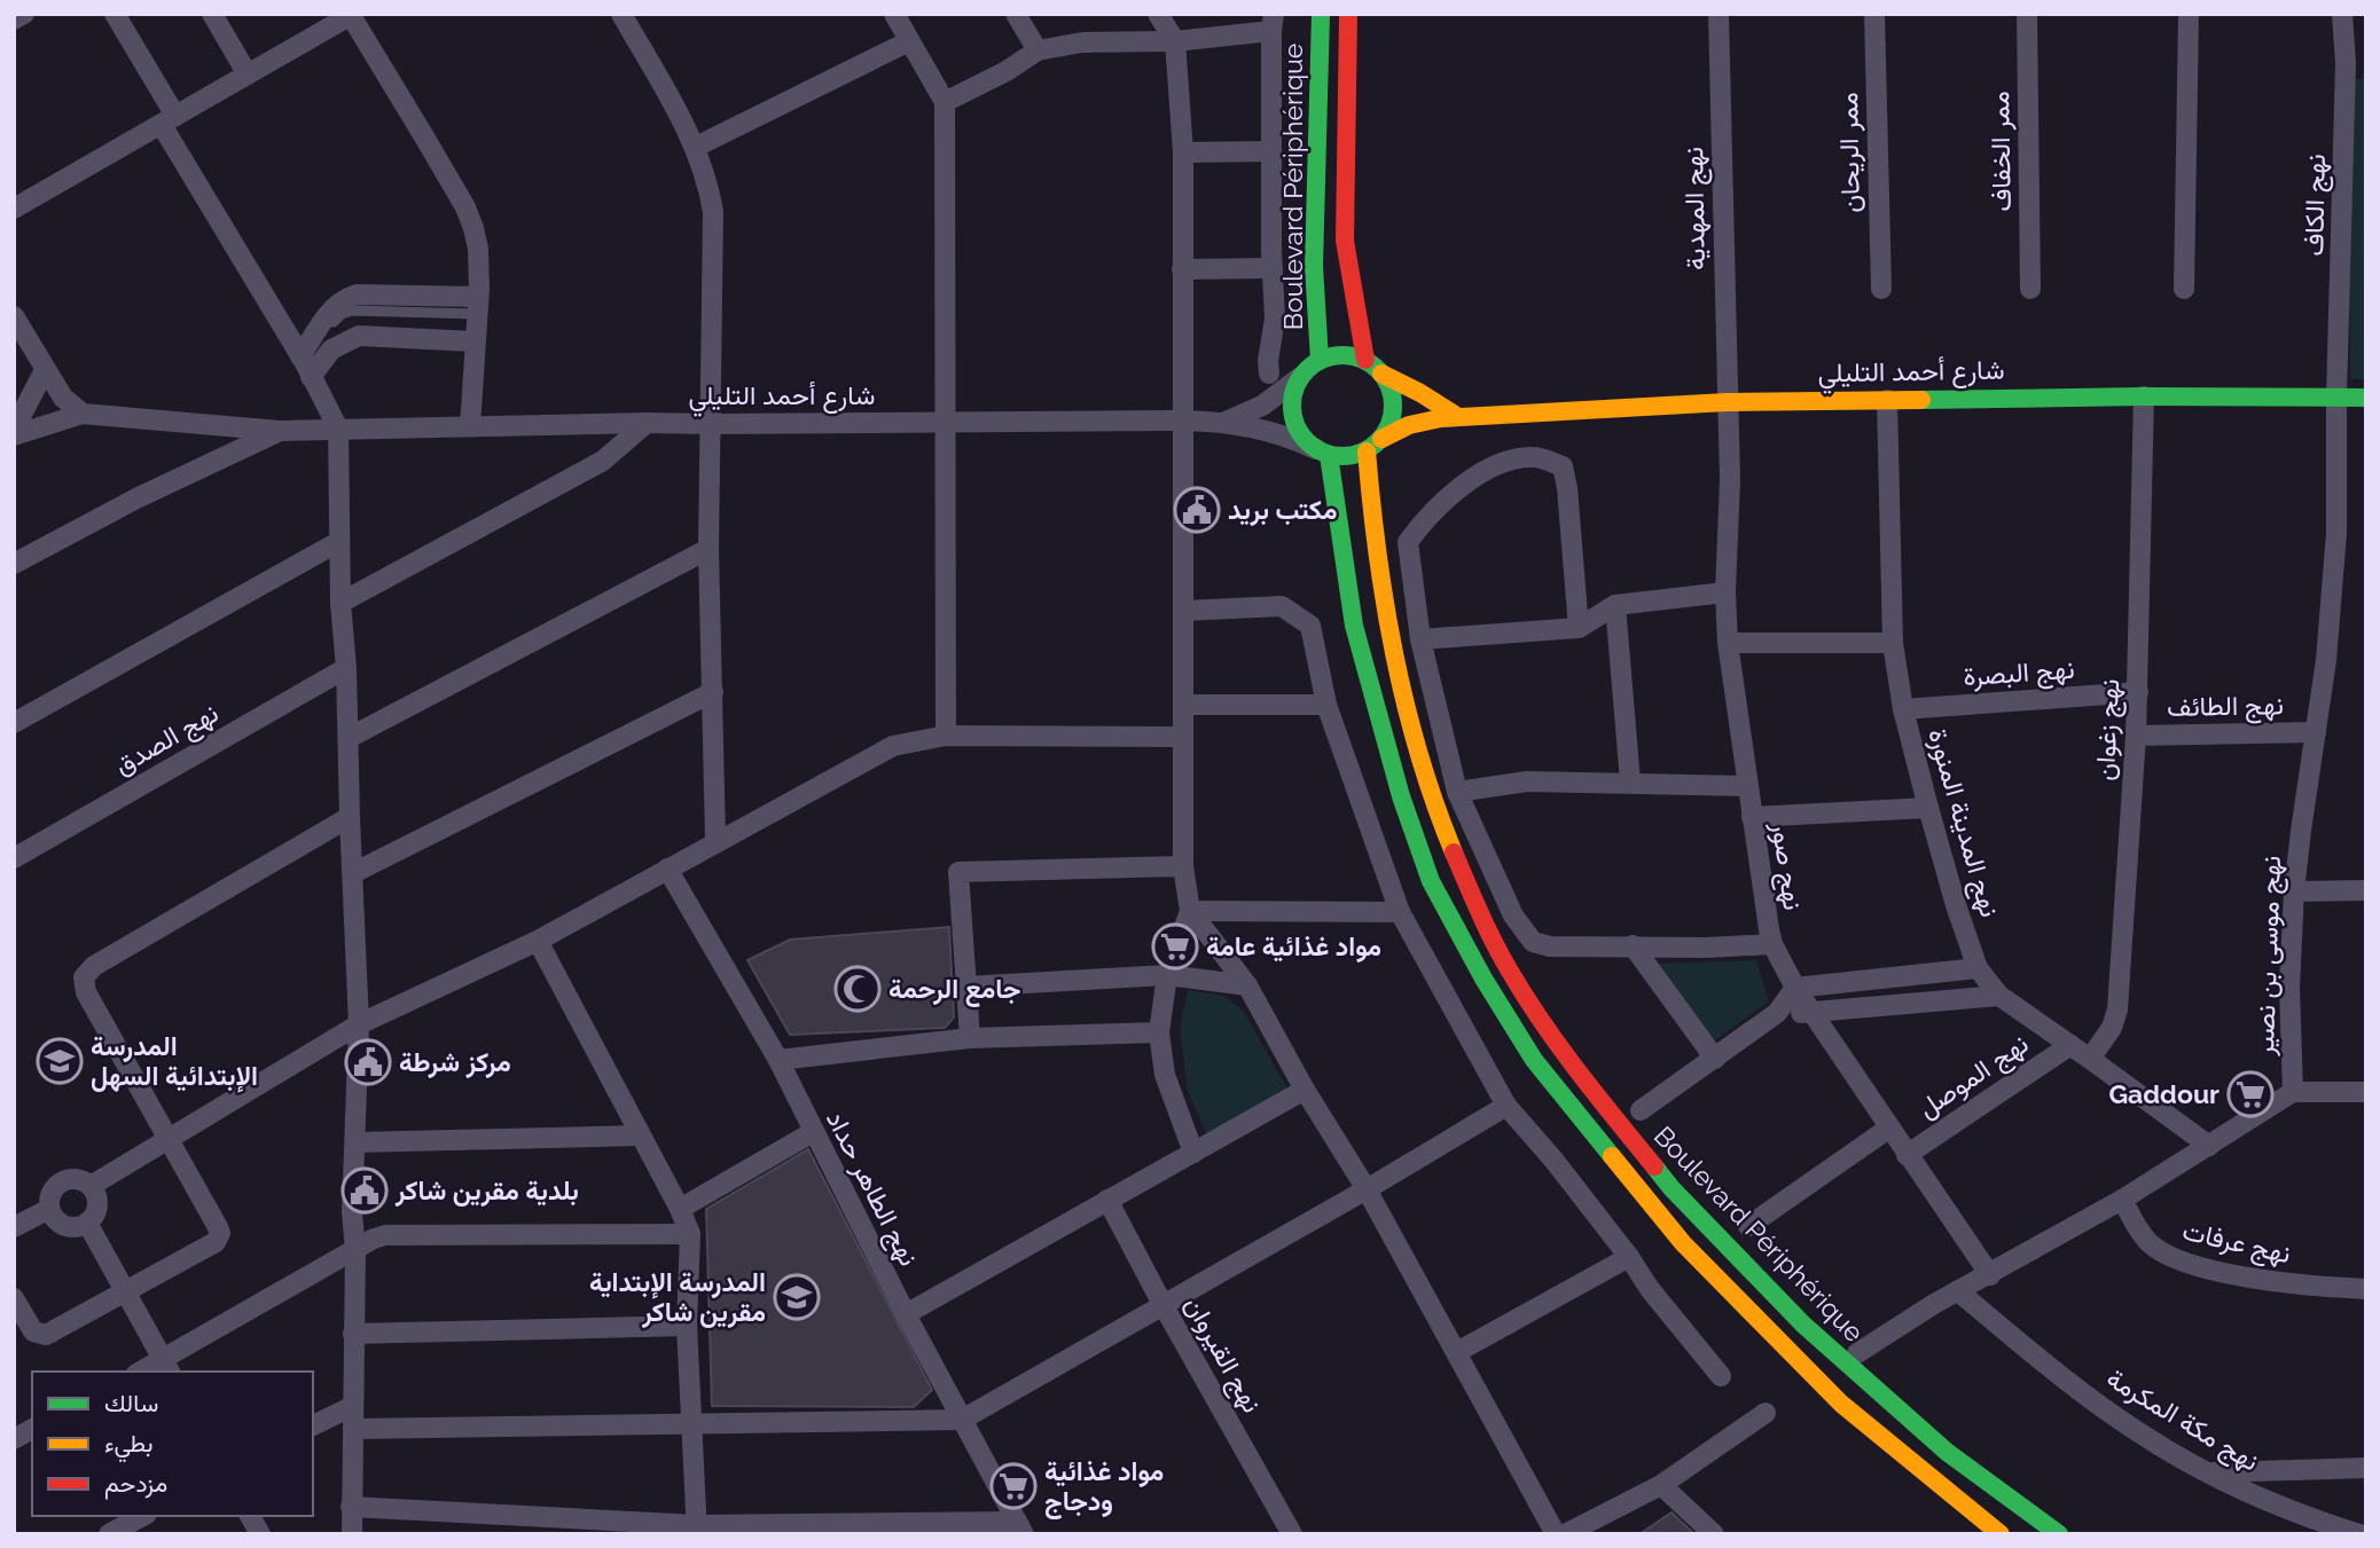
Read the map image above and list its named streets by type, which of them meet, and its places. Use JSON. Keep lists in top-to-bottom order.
{
  "streets": {
    "main road": ["Boulevard Périphérique", "شارع أحمد التليلي"],
    "street": [
      "ممر الخفاف",
      "ممر الريحان",
      "نهج الكاف",
      "نهج المهدية",
      "نهج البصرة",
      "نهج الطائف",
      "نهج زغوان",
      "نهج الصدق",
      "نهج المدينة المنورة",
      "نهج صور",
      "نهج موسى بن نصير",
      "نهج الموصل",
      "نهج الطاهر حداد",
      "نهج عرفات",
      "نهج القيروان",
      "نهج مكة المكرمة"
    ]
  },
  "crossings": [
    ["Boulevard Périphérique", "شارع أحمد التليلي"],
    ["نهج الكاف", "شارع أحمد التليلي"],
    ["نهج الكاف", "نهج موسى بن نصير"],
    ["نهج المهدية", "شارع أحمد التليلي"],
    ["نهج المهدية", "نهج صور"],
    ["شارع أحمد التليلي", "نهج زغوان"],
    ["شارع أحمد التليلي", "نهج المدينة المنورة"],
    ["شارع أحمد التليلي", "نهج صور"],
    ["شارع أحمد التليلي", "نهج موسى بن نصير"],
    ["نهج البصرة", "نهج زغوان"],
    ["نهج البصرة", "نهج المدينة المنورة"],
    ["نهج الطائف", "نهج زغوان"],
    ["نهج الطائف", "نهج موسى بن نصير"],
    ["نهج زغوان", "نهج المدينة المنورة"],
    ["نهج المدينة المنورة", "نهج موسى بن نصير"],
    ["نهج المدينة المنورة", "نهج الموصل"],
    ["نهج صور", "نهج موسى بن نصير"],
    ["نهج صور", "نهج الموصل"],
    ["نهج موسى بن نصير", "نهج عرفات"],
    ["نهج موسى بن نصير", "نهج مكة المكرمة"]
  ],
  "places": {
    "public building": ["مكتب بريد", "مركز شرطة", "بلدية مقرين شاكر"],
    "supermarket": ["مواد غذائية عامة", "Gaddour", "مواد غذائية ودجاج"],
    "mosque": ["جامع الرحمة"],
    "school or university": ["المدرسة الإبتدائية السهل", "المدرسة الإبتداية مقرين شاكر"]
  },
  "legend": ["سالك", "بطيء", "مزدحم"]
}
